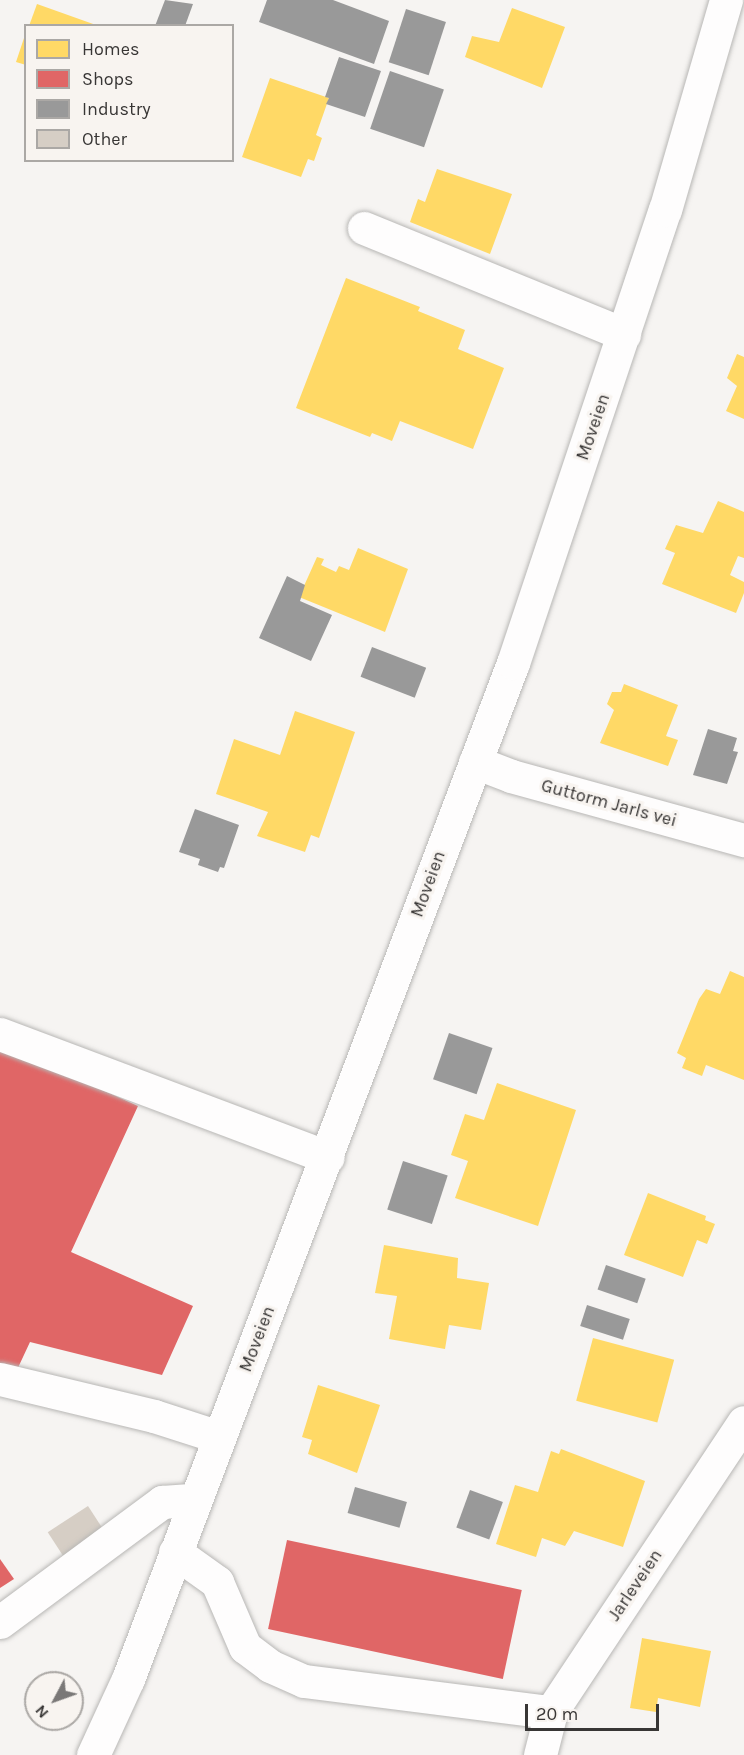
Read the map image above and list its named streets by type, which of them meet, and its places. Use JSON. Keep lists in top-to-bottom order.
{
  "streets": {
    "street": ["Moveien", "Guttorm Jarls vei", "Jarleveien"]
  },
  "crossings": [
    ["Moveien", "Guttorm Jarls vei"]
  ],
  "legend": [
    "Homes",
    "Shops",
    "Industry",
    "Other"
  ],
  "scale_bar": "20 m",
  "north": "bottom left"
}
